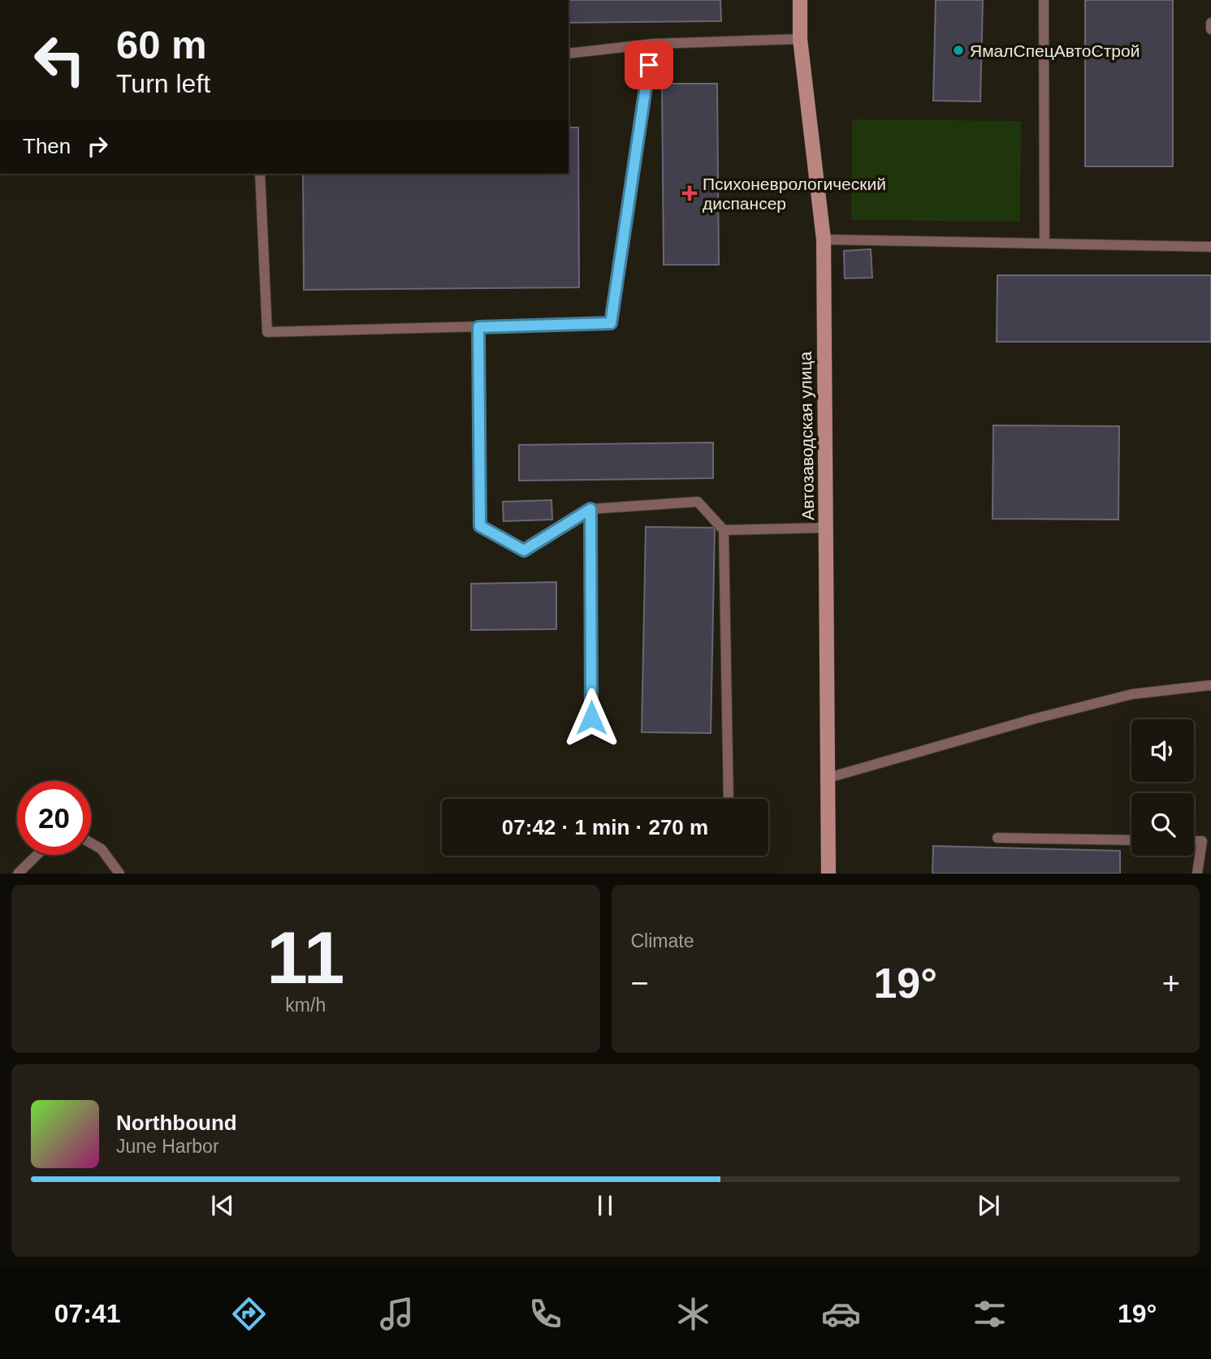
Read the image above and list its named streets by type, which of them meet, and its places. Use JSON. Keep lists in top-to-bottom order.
{
  "streets": {
    "main road": ["Автозаводская улица"]
  },
  "places": {
    "other": ["ЯмалСпецАвтоСтрой"],
    "health": ["Психоневрологический диспансер"]
  },
  "page": {
    "turn": ["60 m", "Turn left"],
    "then": "Then",
    "limit": "20",
    "trip": "07:42 · 1 min · 270 m",
    "tile": [
      ["11", "km/h"],
      "Climate"
    ],
    "heat": ["−", "19°", "+"],
    "song": ["Northbound", "June Harbor"],
    "tabs": ["07:41", "19°"]
  }
}
